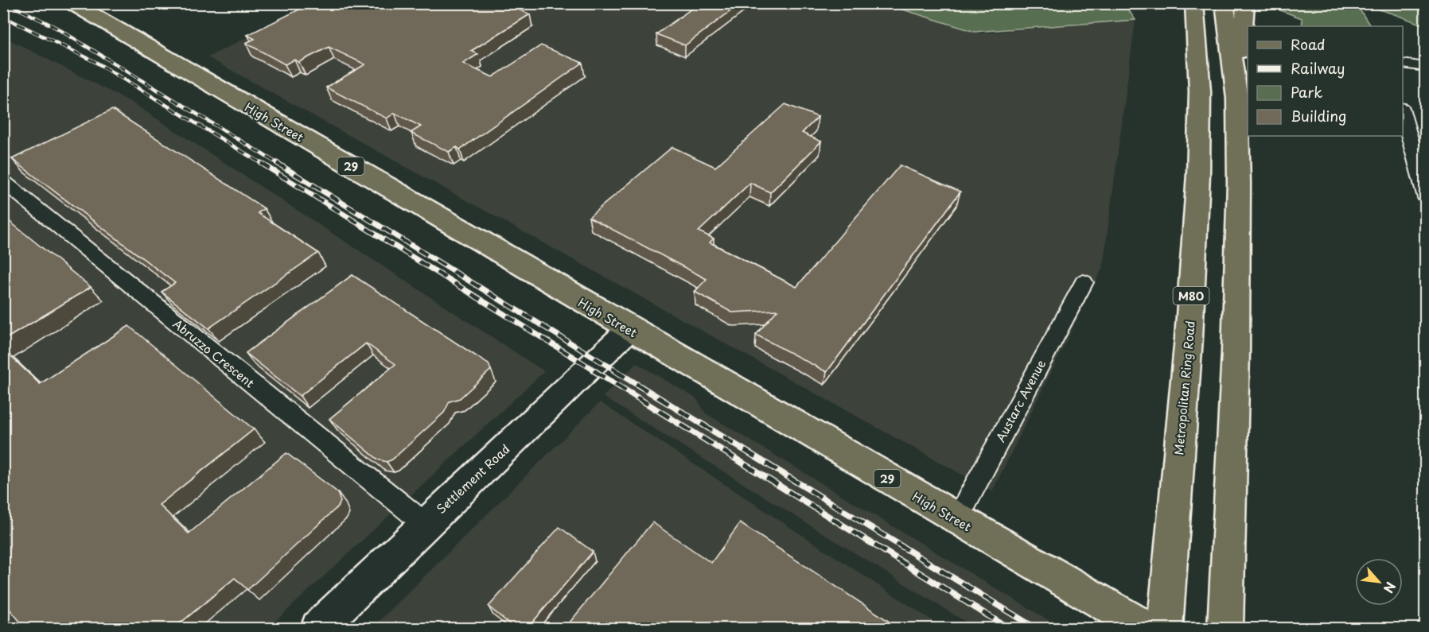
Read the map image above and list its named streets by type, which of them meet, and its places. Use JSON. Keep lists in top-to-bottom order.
{
  "streets": {
    "main road": [
      "High Street",
      "29",
      "M80",
      "Metropolitan Ring Road",
      "Settlement Road"
    ],
    "street": ["Abruzzo Crescent", "Austarc Avenue"]
  },
  "crossings": [
    ["High Street", "Austarc Avenue"],
    ["High Street", "Settlement Road"],
    ["Abruzzo Crescent", "Settlement Road"]
  ],
  "legend": [
    "Road",
    "Railway",
    "Park",
    "Building"
  ],
  "north": "bottom right"
}
